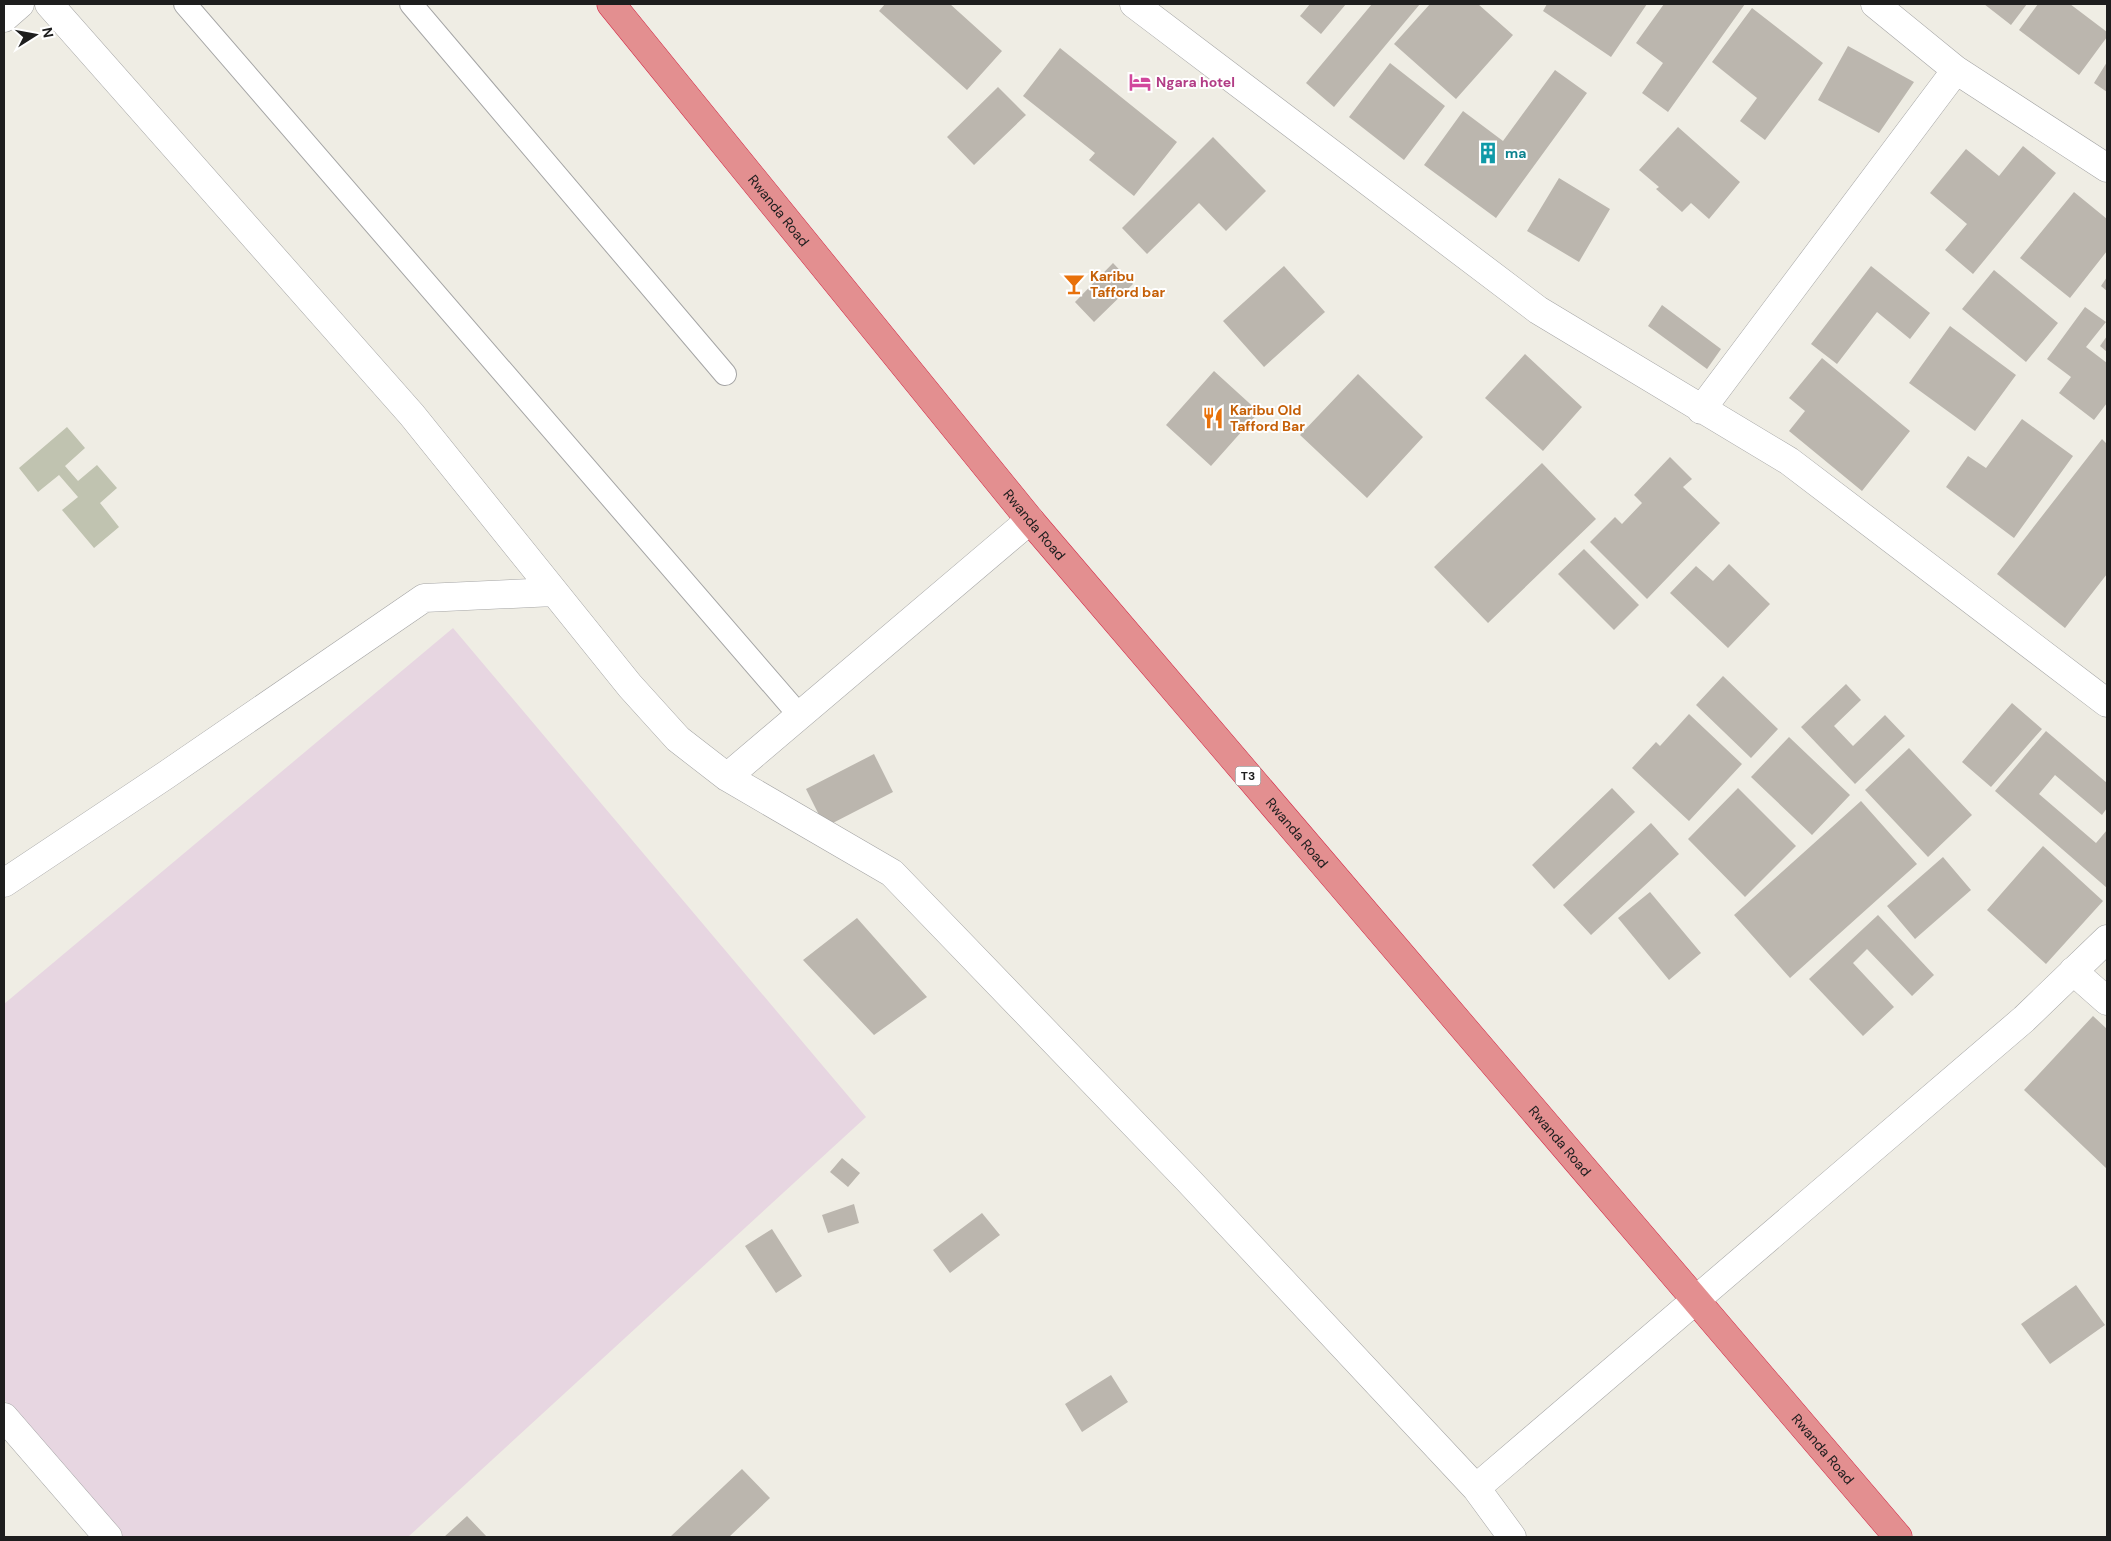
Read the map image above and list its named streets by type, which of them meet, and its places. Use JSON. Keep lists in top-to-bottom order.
{
  "streets": {
    "highway": ["Rwanda Road", "T3"]
  },
  "places": {
    "hotel": ["Ngara hotel"],
    "building": ["ma"],
    "bar": ["Karibu Tafford bar"],
    "restaurant": ["Karibu Old Tafford Bar"]
  },
  "north": "right"
}
